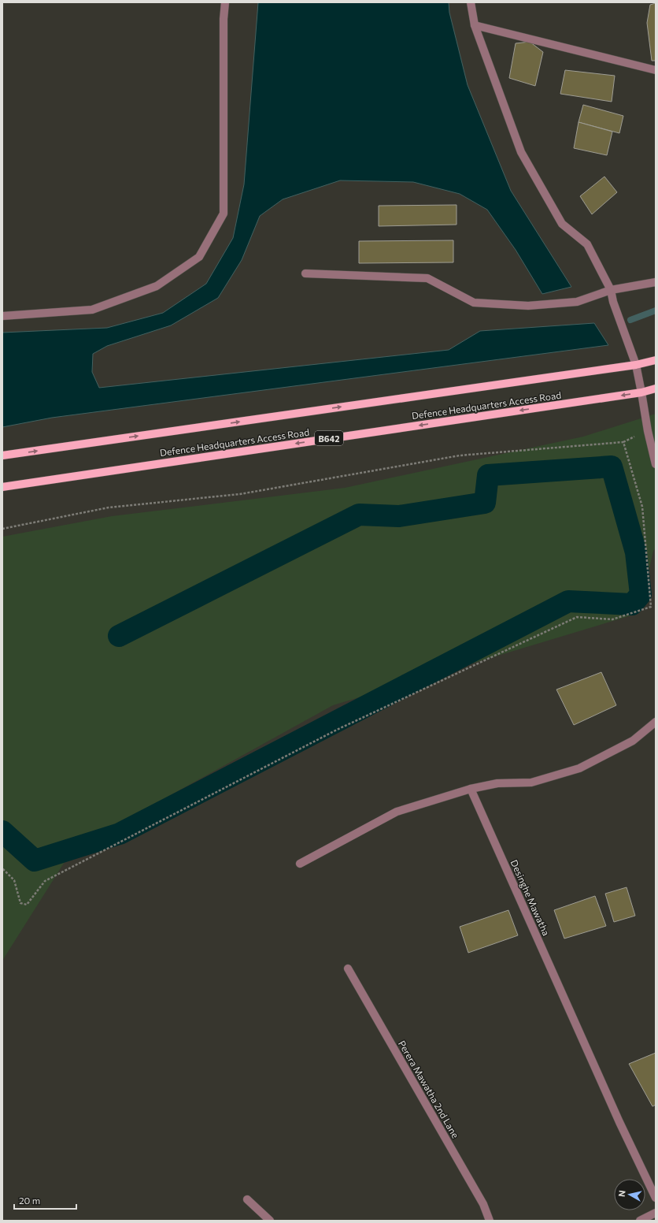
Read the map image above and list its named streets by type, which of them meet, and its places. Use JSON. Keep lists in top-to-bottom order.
{
  "streets": {
    "main road": ["Defence Headquarters Access Road", "B642"],
    "street": ["Desinghe Mawatha", "Perera Mawatha 2nd Lane"]
  },
  "scale_bar": "20 m",
  "north": "left"
}
